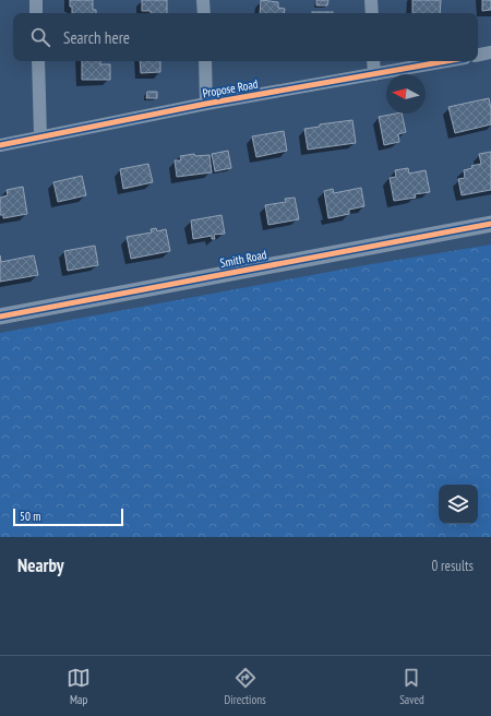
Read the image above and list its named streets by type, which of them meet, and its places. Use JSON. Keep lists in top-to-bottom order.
{
  "streets": {
    "street": ["Propose Road", "Smith Road"]
  },
  "scale_bar": "50 m",
  "north": "left",
  "page": {
    "search": "Search here",
    "scale": "50 m",
    "heading": ["Nearby", "0 results"],
    "nav": ["Map", "Directions", "Saved"]
  }
}
